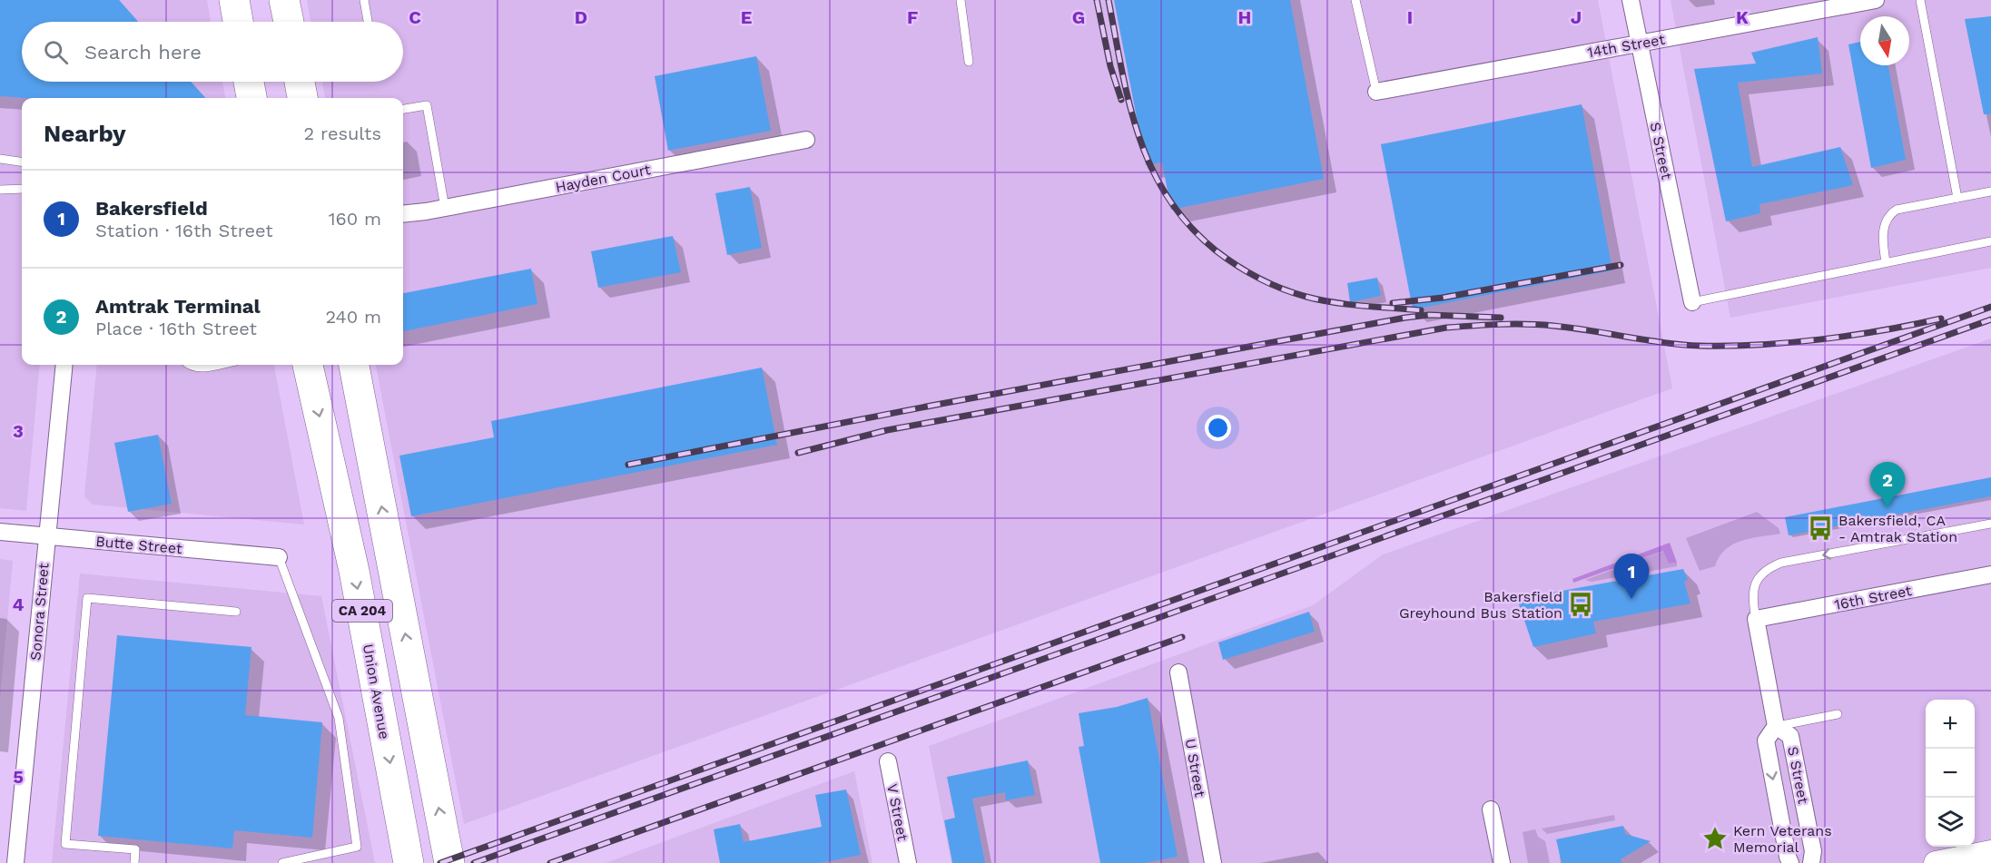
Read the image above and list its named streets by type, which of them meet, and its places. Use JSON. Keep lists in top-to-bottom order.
{
  "streets": {
    "highway": ["CA 204", "Union Avenue"],
    "street": [
      "14th Street",
      "S Street",
      "Hayden Court",
      "Butte Street",
      "16th Street",
      "Sonora Street",
      "U Street",
      "V Street"
    ]
  },
  "crossings": [
    ["14th Street", "S Street"],
    ["S Street", "16th Street"],
    ["Butte Street", "Sonora Street"]
  ],
  "places": {
    "bus stop": ["Bakersfield, CA - Amtrak Station", "Bakersfield Greyhound Bus Station"],
    "place": ["Kern Veterans Memorial"]
  },
  "north": "bottom",
  "page": {
    "search": "Search here",
    "heading": ["Nearby", "2 results"],
    "list": [
      {
        "mark": "1",
        "name": "Bakersfield",
        "note": "Station · 16th Street",
        "value": "160 m"
      },
      {
        "mark": "2",
        "name": "Amtrak Terminal",
        "note": "Place · 16th Street",
        "value": "240 m"
      }
    ],
    "pins": ["2", "1"],
    "map_buttons": ["+", "−"]
  },
  "grid": {
    "columns": [
      "C",
      "D",
      "E",
      "F",
      "G",
      "H",
      "I",
      "J",
      "K"
    ],
    "rows": ["3", "4", "5"]
  }
}
